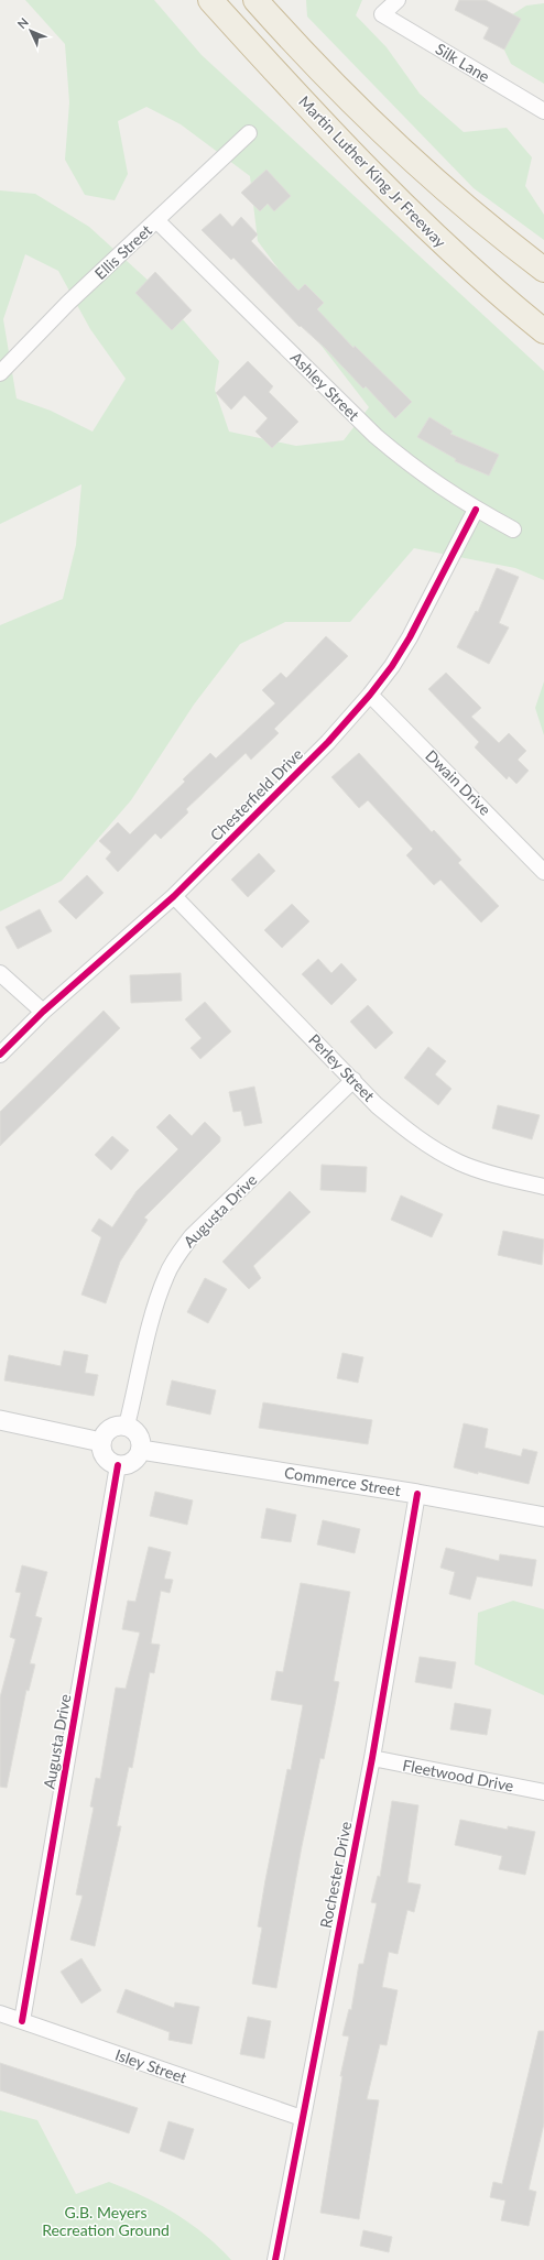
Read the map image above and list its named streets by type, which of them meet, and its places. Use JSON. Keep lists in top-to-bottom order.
{
  "streets": {
    "highway": ["Martin Luther King Jr Freeway"],
    "street": [
      "Silk Lane",
      "Ellis Street",
      "Ashley Street",
      "Dwain Drive",
      "Chesterfield Drive",
      "Perley Street",
      "Augusta Drive",
      "Commerce Street",
      "Fleetwood Drive",
      "Rochester Drive",
      "Isley Street"
    ]
  },
  "crossings": [
    ["Ellis Street", "Ashley Street"],
    ["Ashley Street", "Chesterfield Drive"],
    ["Dwain Drive", "Chesterfield Drive"],
    ["Chesterfield Drive", "Perley Street"],
    ["Perley Street", "Augusta Drive"],
    ["Augusta Drive", "Commerce Street"],
    ["Augusta Drive", "Isley Street"],
    ["Commerce Street", "Rochester Drive"],
    ["Fleetwood Drive", "Rochester Drive"],
    ["Rochester Drive", "Isley Street"]
  ],
  "parks": ["G.B. Meyers Recreation Ground"],
  "north": "top left"
}
